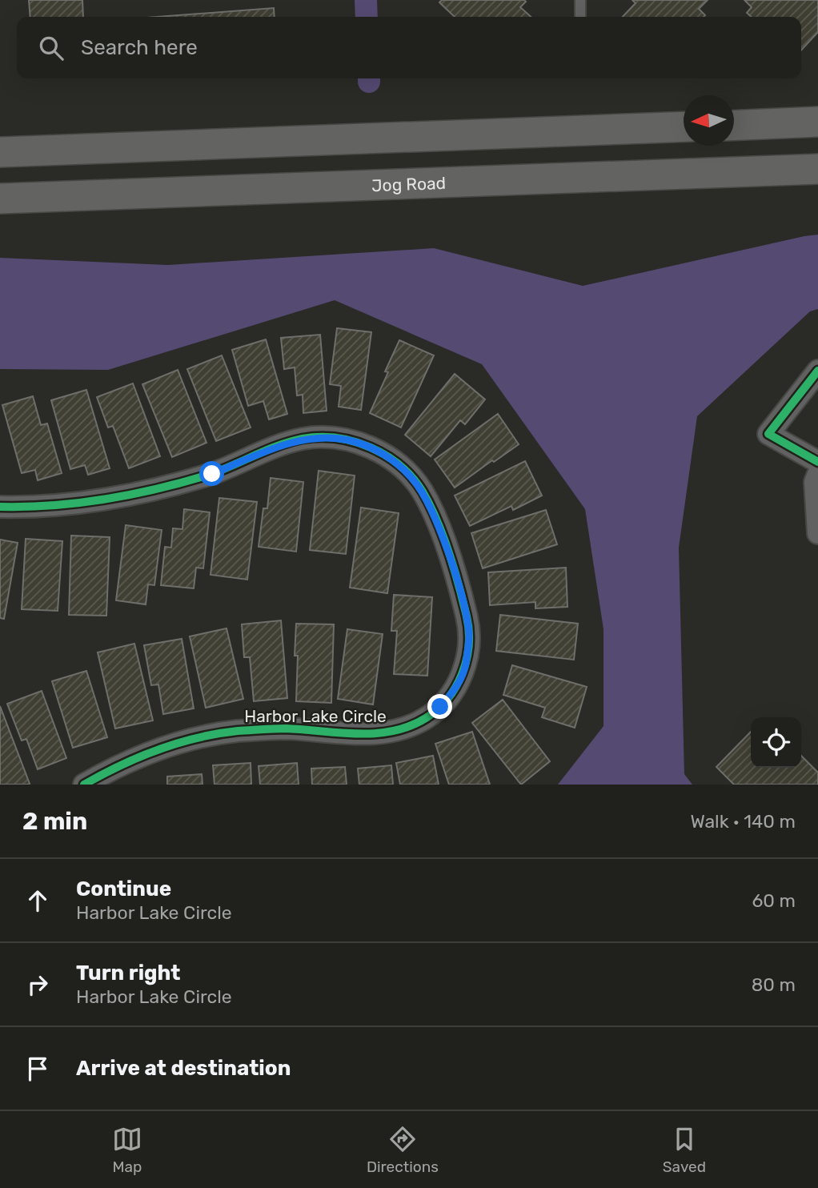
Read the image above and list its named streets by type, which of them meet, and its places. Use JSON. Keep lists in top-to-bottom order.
{
  "streets": {
    "main road": ["Jog Road"],
    "street": ["Harbor Lake Circle"]
  },
  "north": "left",
  "page": {
    "search": "Search here",
    "heading": ["2 min", "Walk · 140 m"],
    "list": [
      ["Continue", "Harbor Lake Circle", "60 m"],
      ["Turn right", "Harbor Lake Circle", "80 m"],
      "Arrive at destination"
    ],
    "nav": ["Map", "Directions", "Saved"]
  }
}
